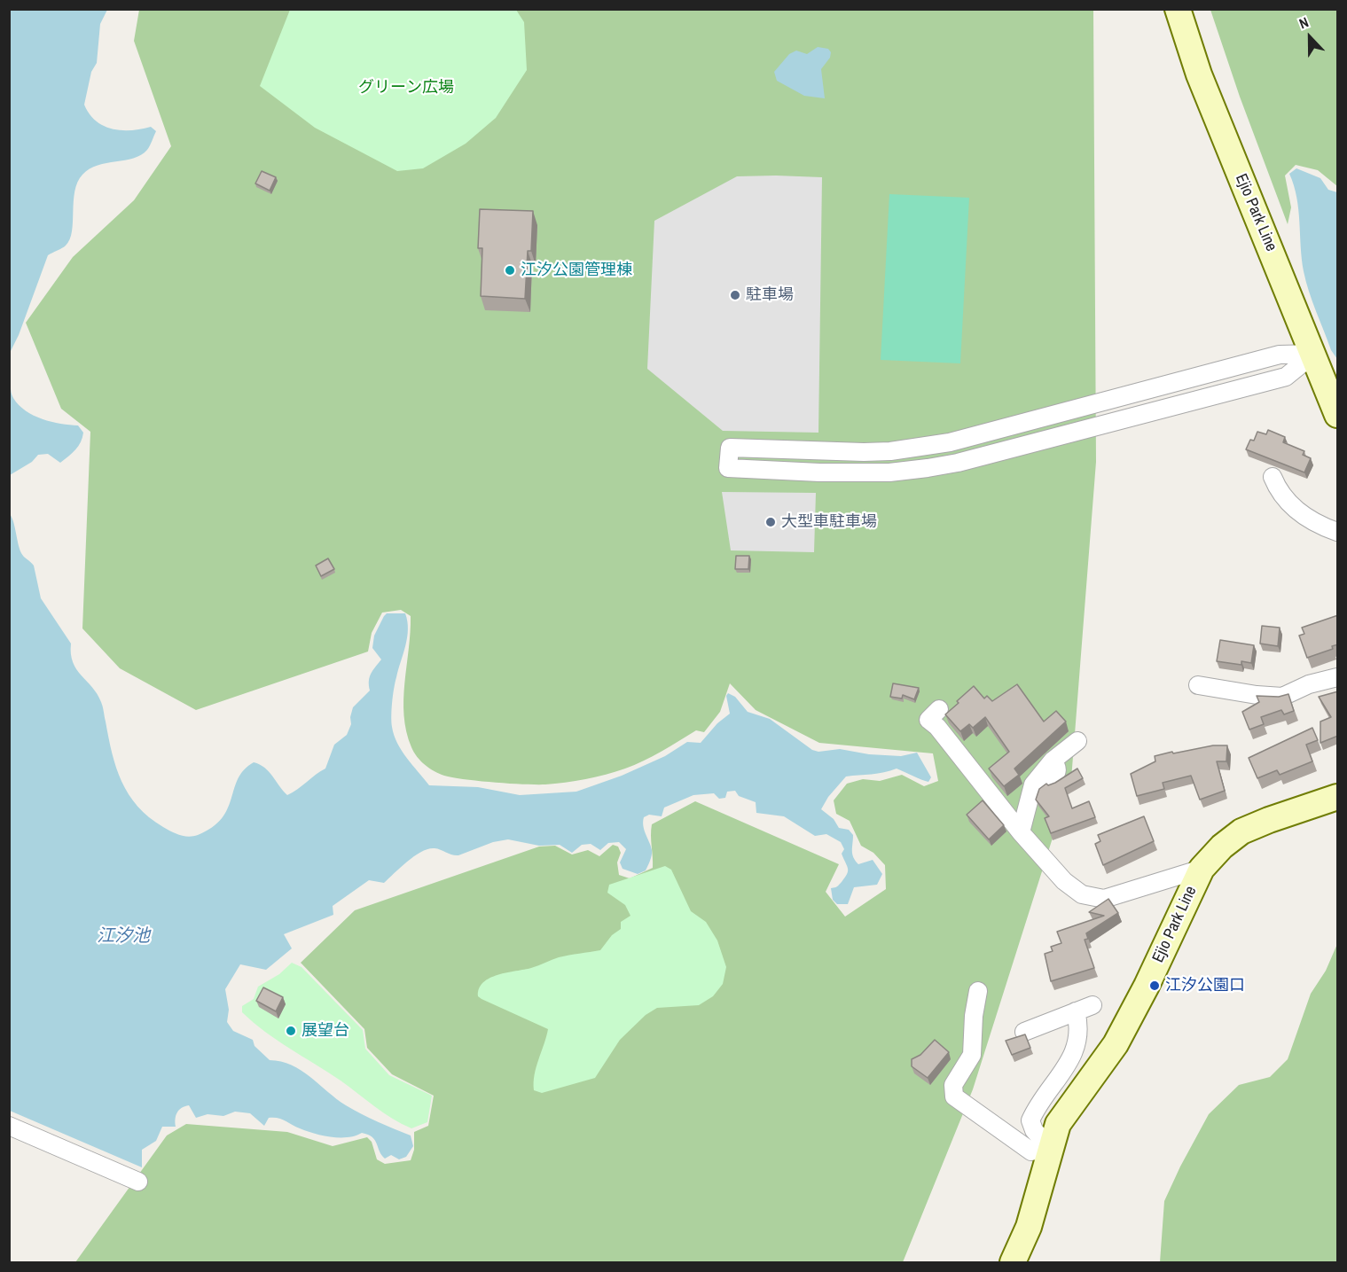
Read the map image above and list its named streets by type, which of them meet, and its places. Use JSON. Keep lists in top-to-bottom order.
{
  "streets": {
    "main road": ["Ejio Park Line"]
  },
  "water": ["江汐池"],
  "parks": ["グリーン広場"],
  "places": [
    "江汐公園管理棟",
    "駐車場",
    "大型車駐車場",
    "江汐公園口",
    "展望台"
  ],
  "north": "top"
}
